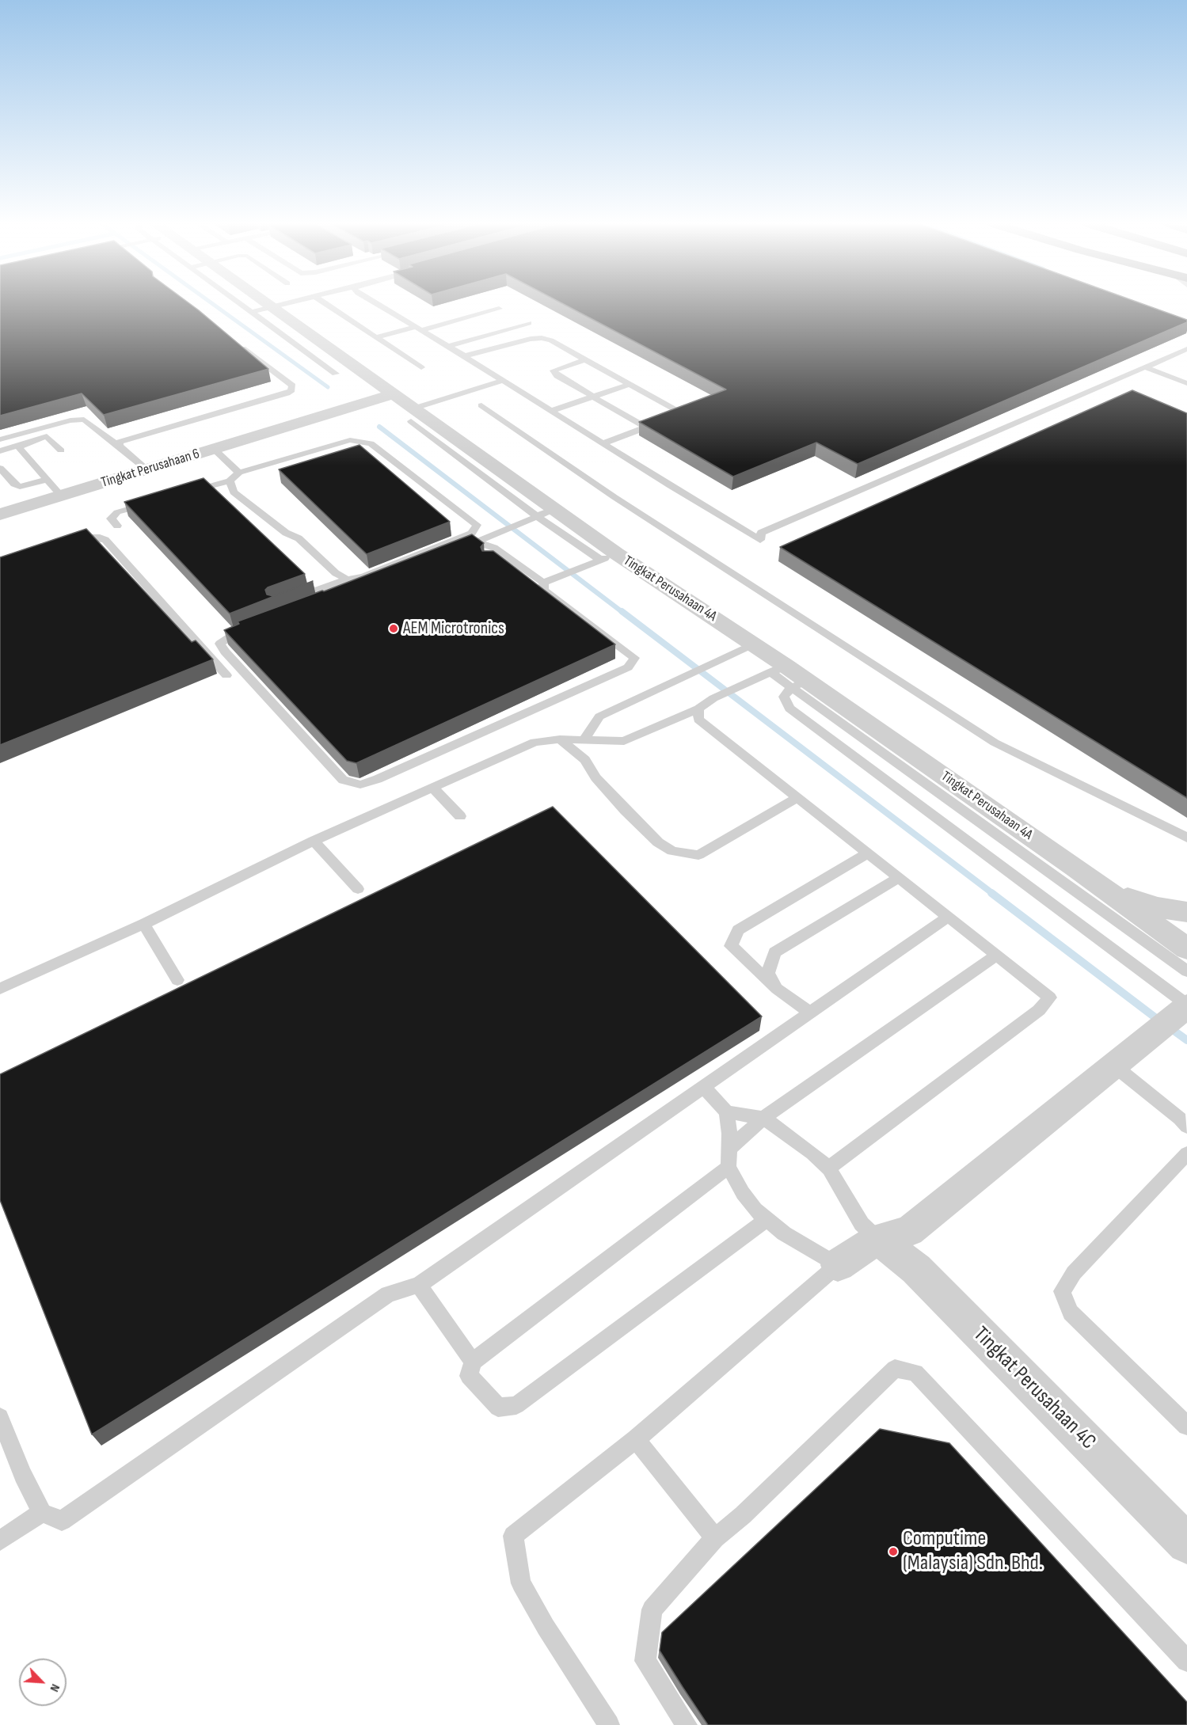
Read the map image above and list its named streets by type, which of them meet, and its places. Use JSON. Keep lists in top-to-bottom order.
{
  "streets": {
    "street": ["Tingkat Perusahaan 6", "Tingkat Perusahaan 4A", "Tingkat Perusahaan 4C"]
  },
  "crossings": [
    ["Tingkat Perusahaan 6", "Tingkat Perusahaan 4A"]
  ],
  "places": ["AEM Microtronics", "Computime (Malaysia) Sdn. Bhd."],
  "north": "bottom right"
}
